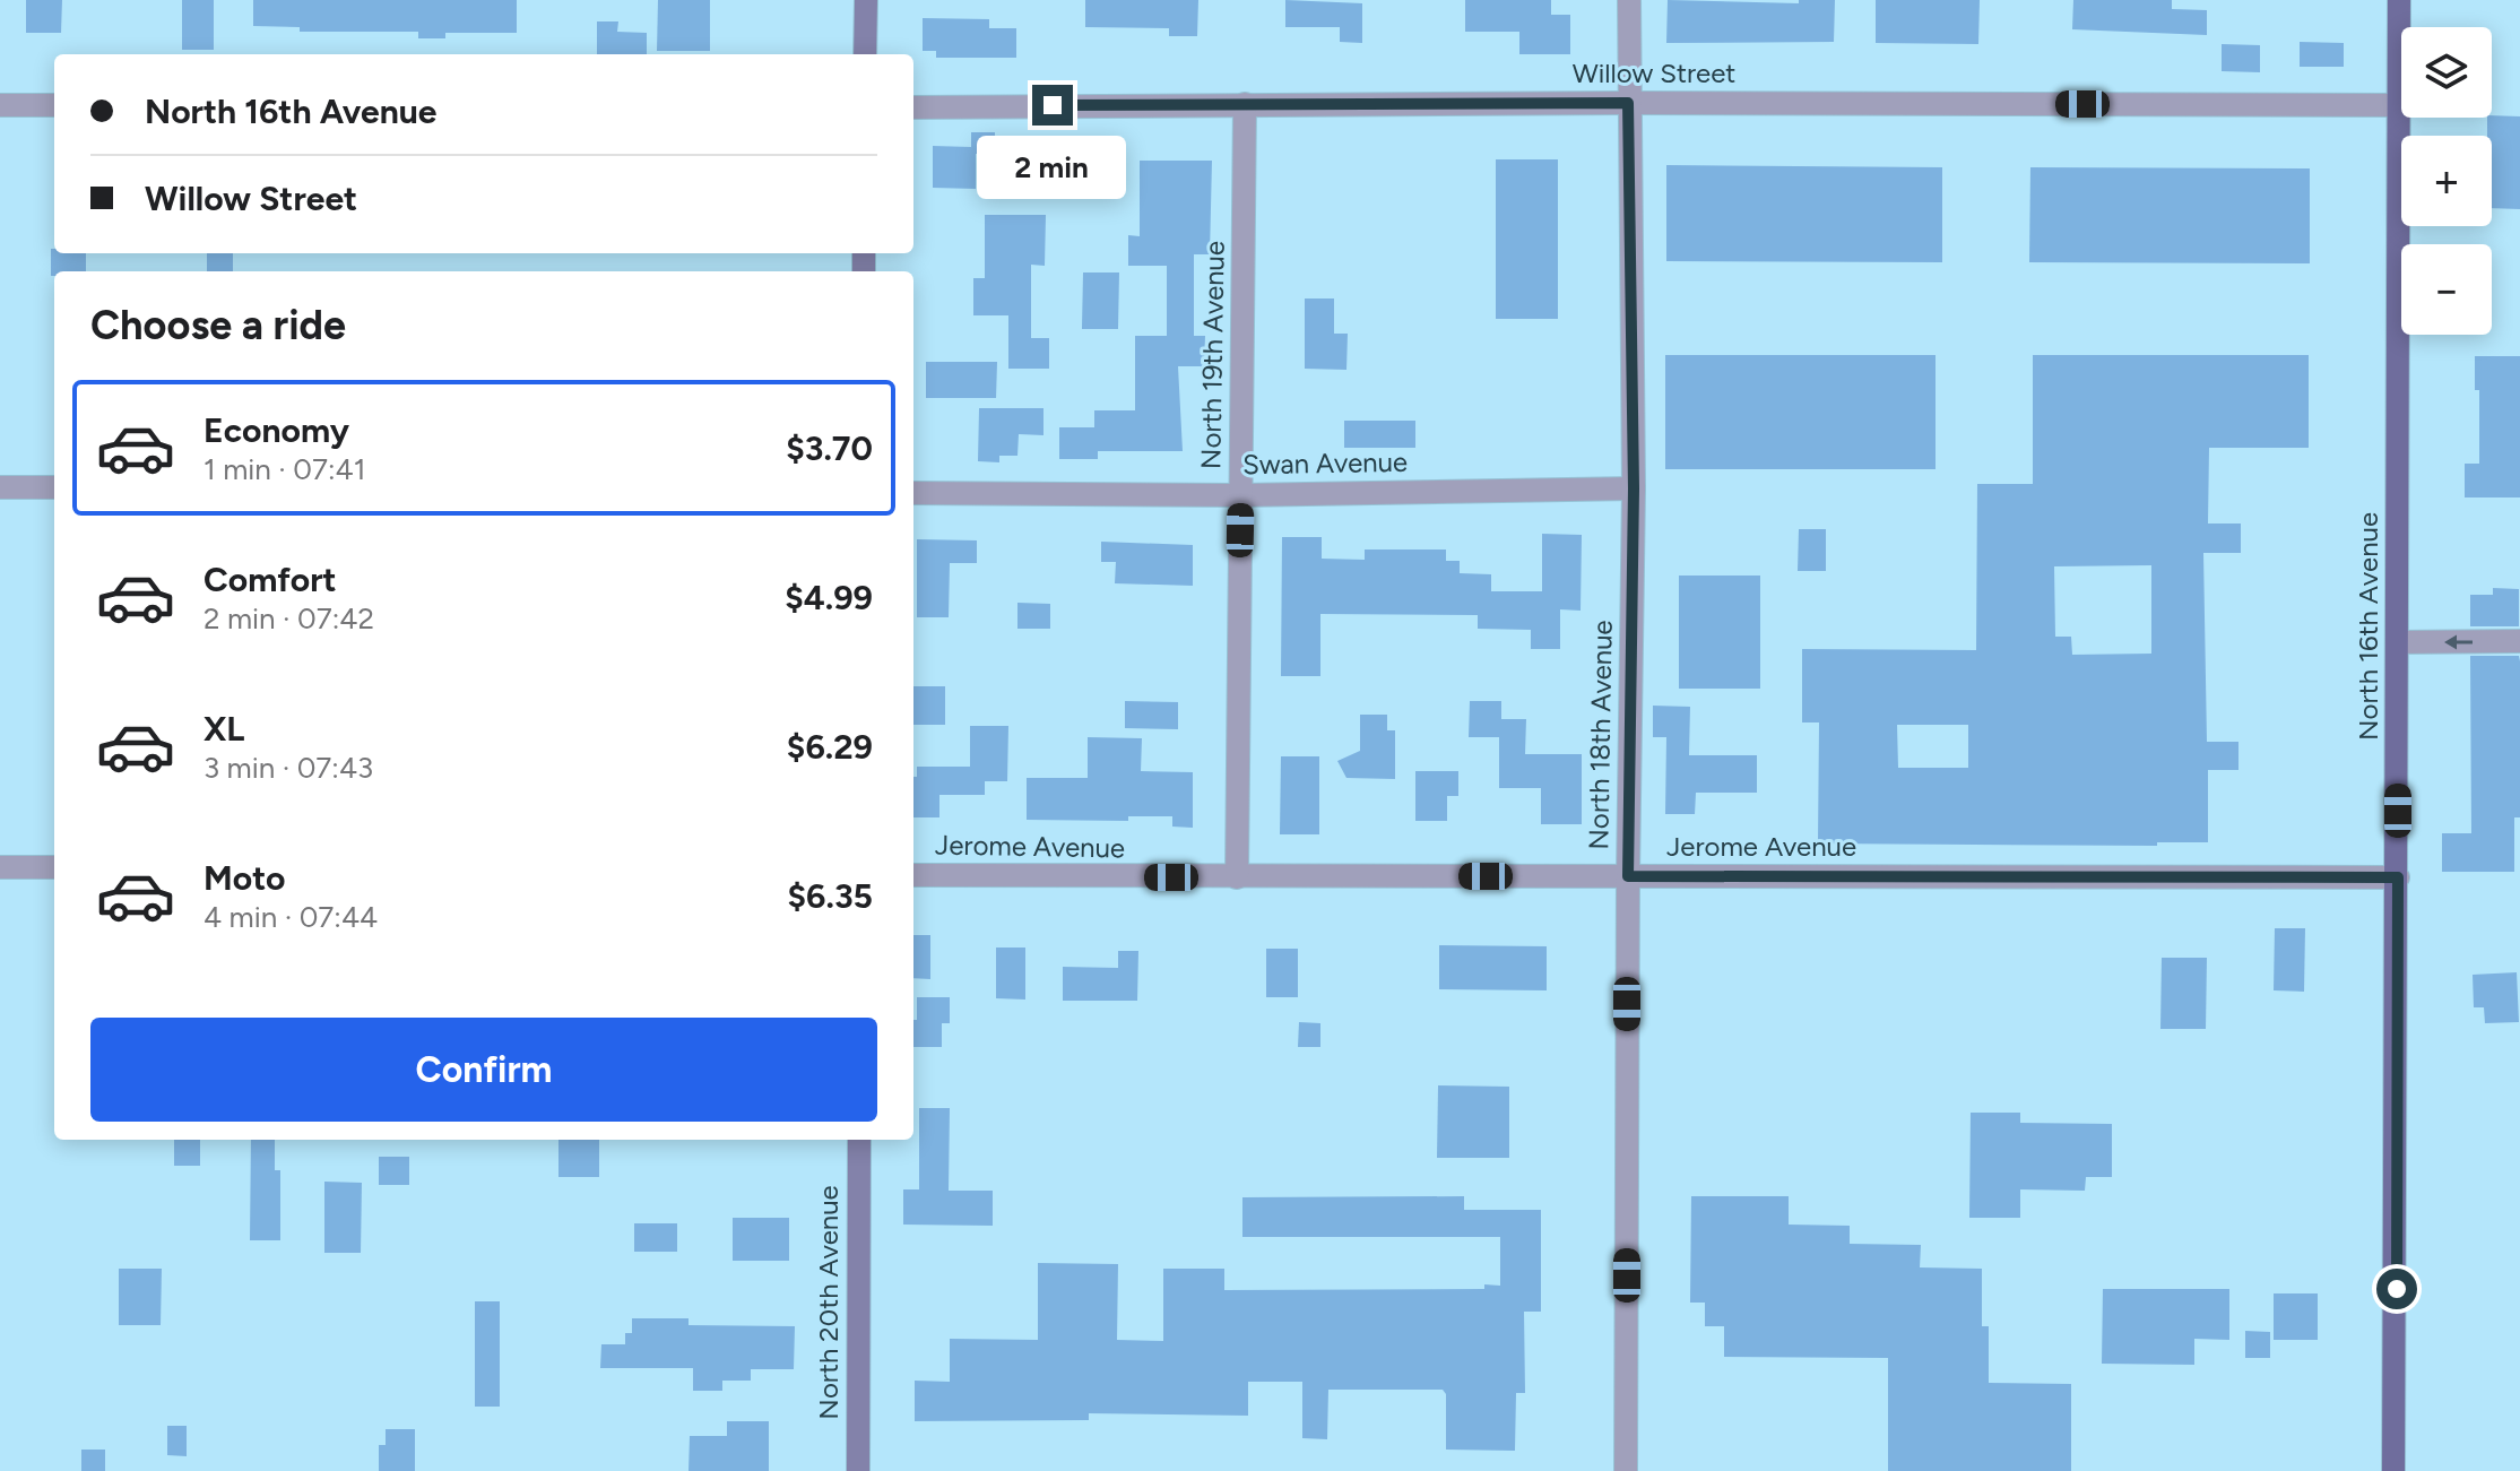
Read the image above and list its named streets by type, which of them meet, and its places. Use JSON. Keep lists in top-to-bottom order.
{
  "streets": {
    "main road": ["North 16th Avenue"],
    "street": [
      "Willow Street",
      "North 19th Avenue",
      "Swan Avenue",
      "North 18th Avenue",
      "Jerome Avenue",
      "North 20th Avenue"
    ]
  },
  "crossings": [
    ["Willow Street", "North 19th Avenue"],
    ["Willow Street", "North 16th Avenue"],
    ["Willow Street", "North 18th Avenue"],
    ["North 19th Avenue", "Swan Avenue"],
    ["North 19th Avenue", "Jerome Avenue"],
    ["Swan Avenue", "North 18th Avenue"],
    ["North 16th Avenue", "Jerome Avenue"],
    ["North 18th Avenue", "Jerome Avenue"]
  ],
  "page": {
    "map_buttons": ["+", "−"],
    "banner": ["North 16th Avenue", "Willow Street"],
    "bubble": "2 min",
    "heading": "Choose a ride",
    "list": [
      {
        "name": "Economy",
        "note": "1 min · 07:41",
        "value": "$3.70"
      },
      {
        "name": "Comfort",
        "note": "2 min · 07:42",
        "value": "$4.99"
      },
      {
        "name": "XL",
        "note": "3 min · 07:43",
        "value": "$6.29"
      },
      {
        "name": "Moto",
        "note": "4 min · 07:44",
        "value": "$6.35"
      }
    ],
    "buttons": "Confirm"
  }
}
